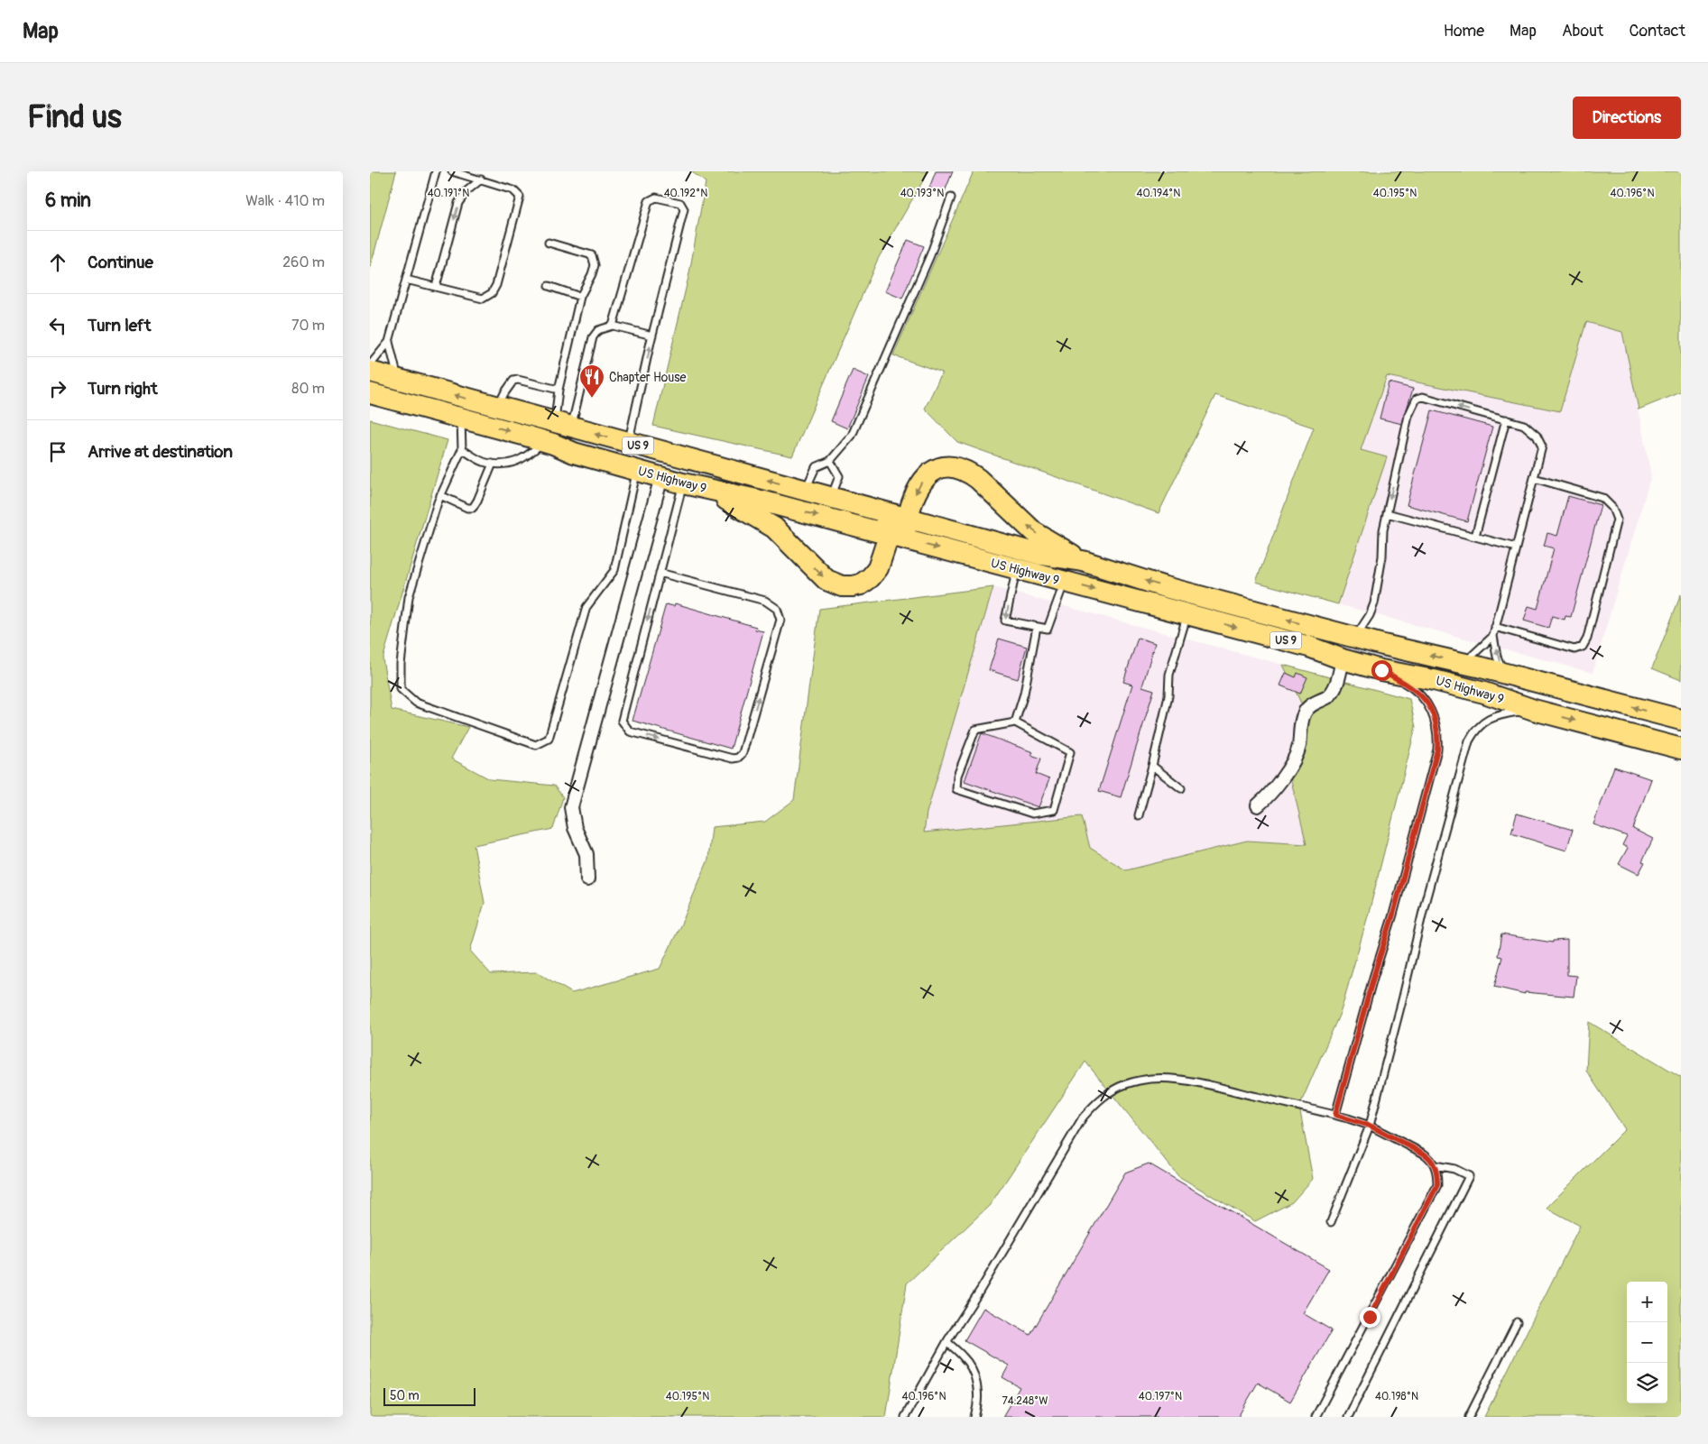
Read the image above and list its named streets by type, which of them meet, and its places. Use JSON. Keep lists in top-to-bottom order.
{
  "streets": {
    "highway": ["US 9", "US Highway 9"]
  },
  "places": {
    "restaurant": ["Chapter House"]
  },
  "scale_bar": "50 m",
  "page": {
    "header": "Map",
    "nav": [
      "Home",
      "Map",
      "About",
      "Contact"
    ],
    "buttons": "Directions",
    "title": "Find us",
    "heading": ["6 min", "Walk · 410 m"],
    "list": [
      ["Continue", "260 m"],
      ["Turn left", "70 m"],
      ["Turn right", "80 m"],
      "Arrive at destination"
    ],
    "map_buttons": ["+", "−"],
    "scale": "50 m"
  },
  "coordinates": [
    "40.191°N",
    "40.192°N",
    "40.193°N",
    "40.194°N",
    "40.195°N",
    "40.196°N",
    "40.197°N",
    "40.198°N",
    "74.248°W"
  ]
}
